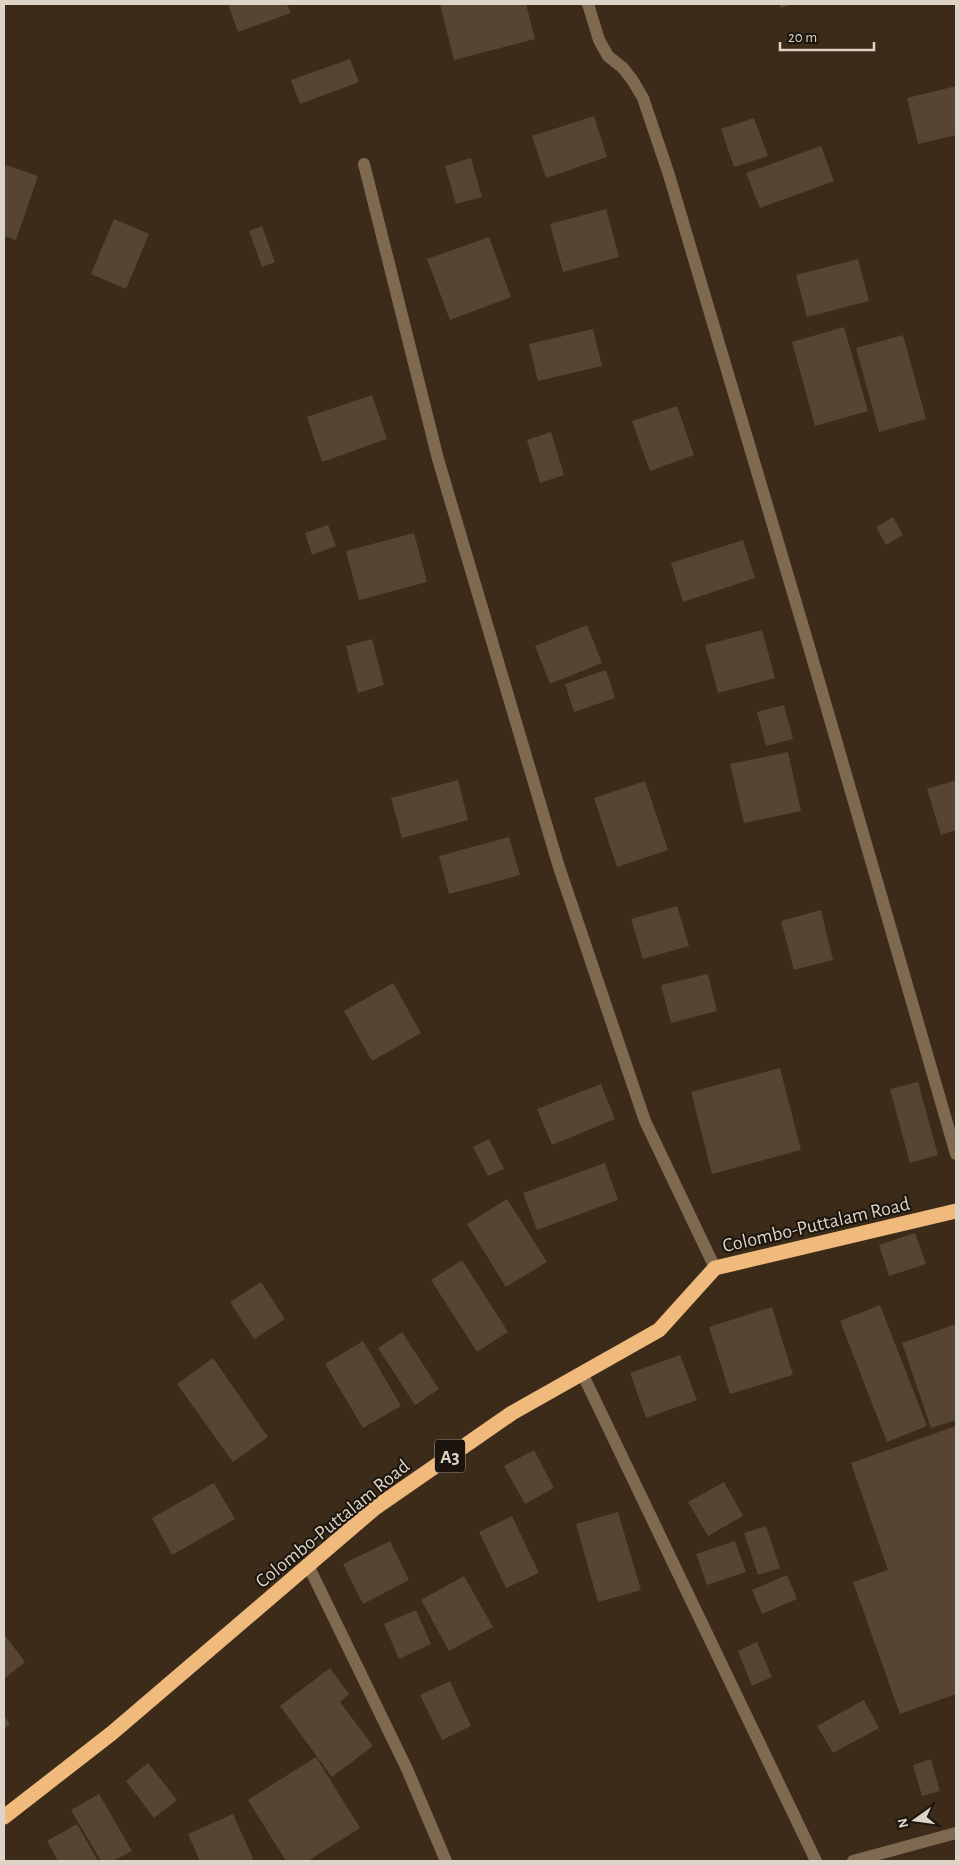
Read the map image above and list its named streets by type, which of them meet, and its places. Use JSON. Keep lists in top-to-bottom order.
{
  "streets": {
    "highway": ["Colombo-Puttalam Road", "A3"]
  },
  "scale_bar": "20 m",
  "north": "left"
}
